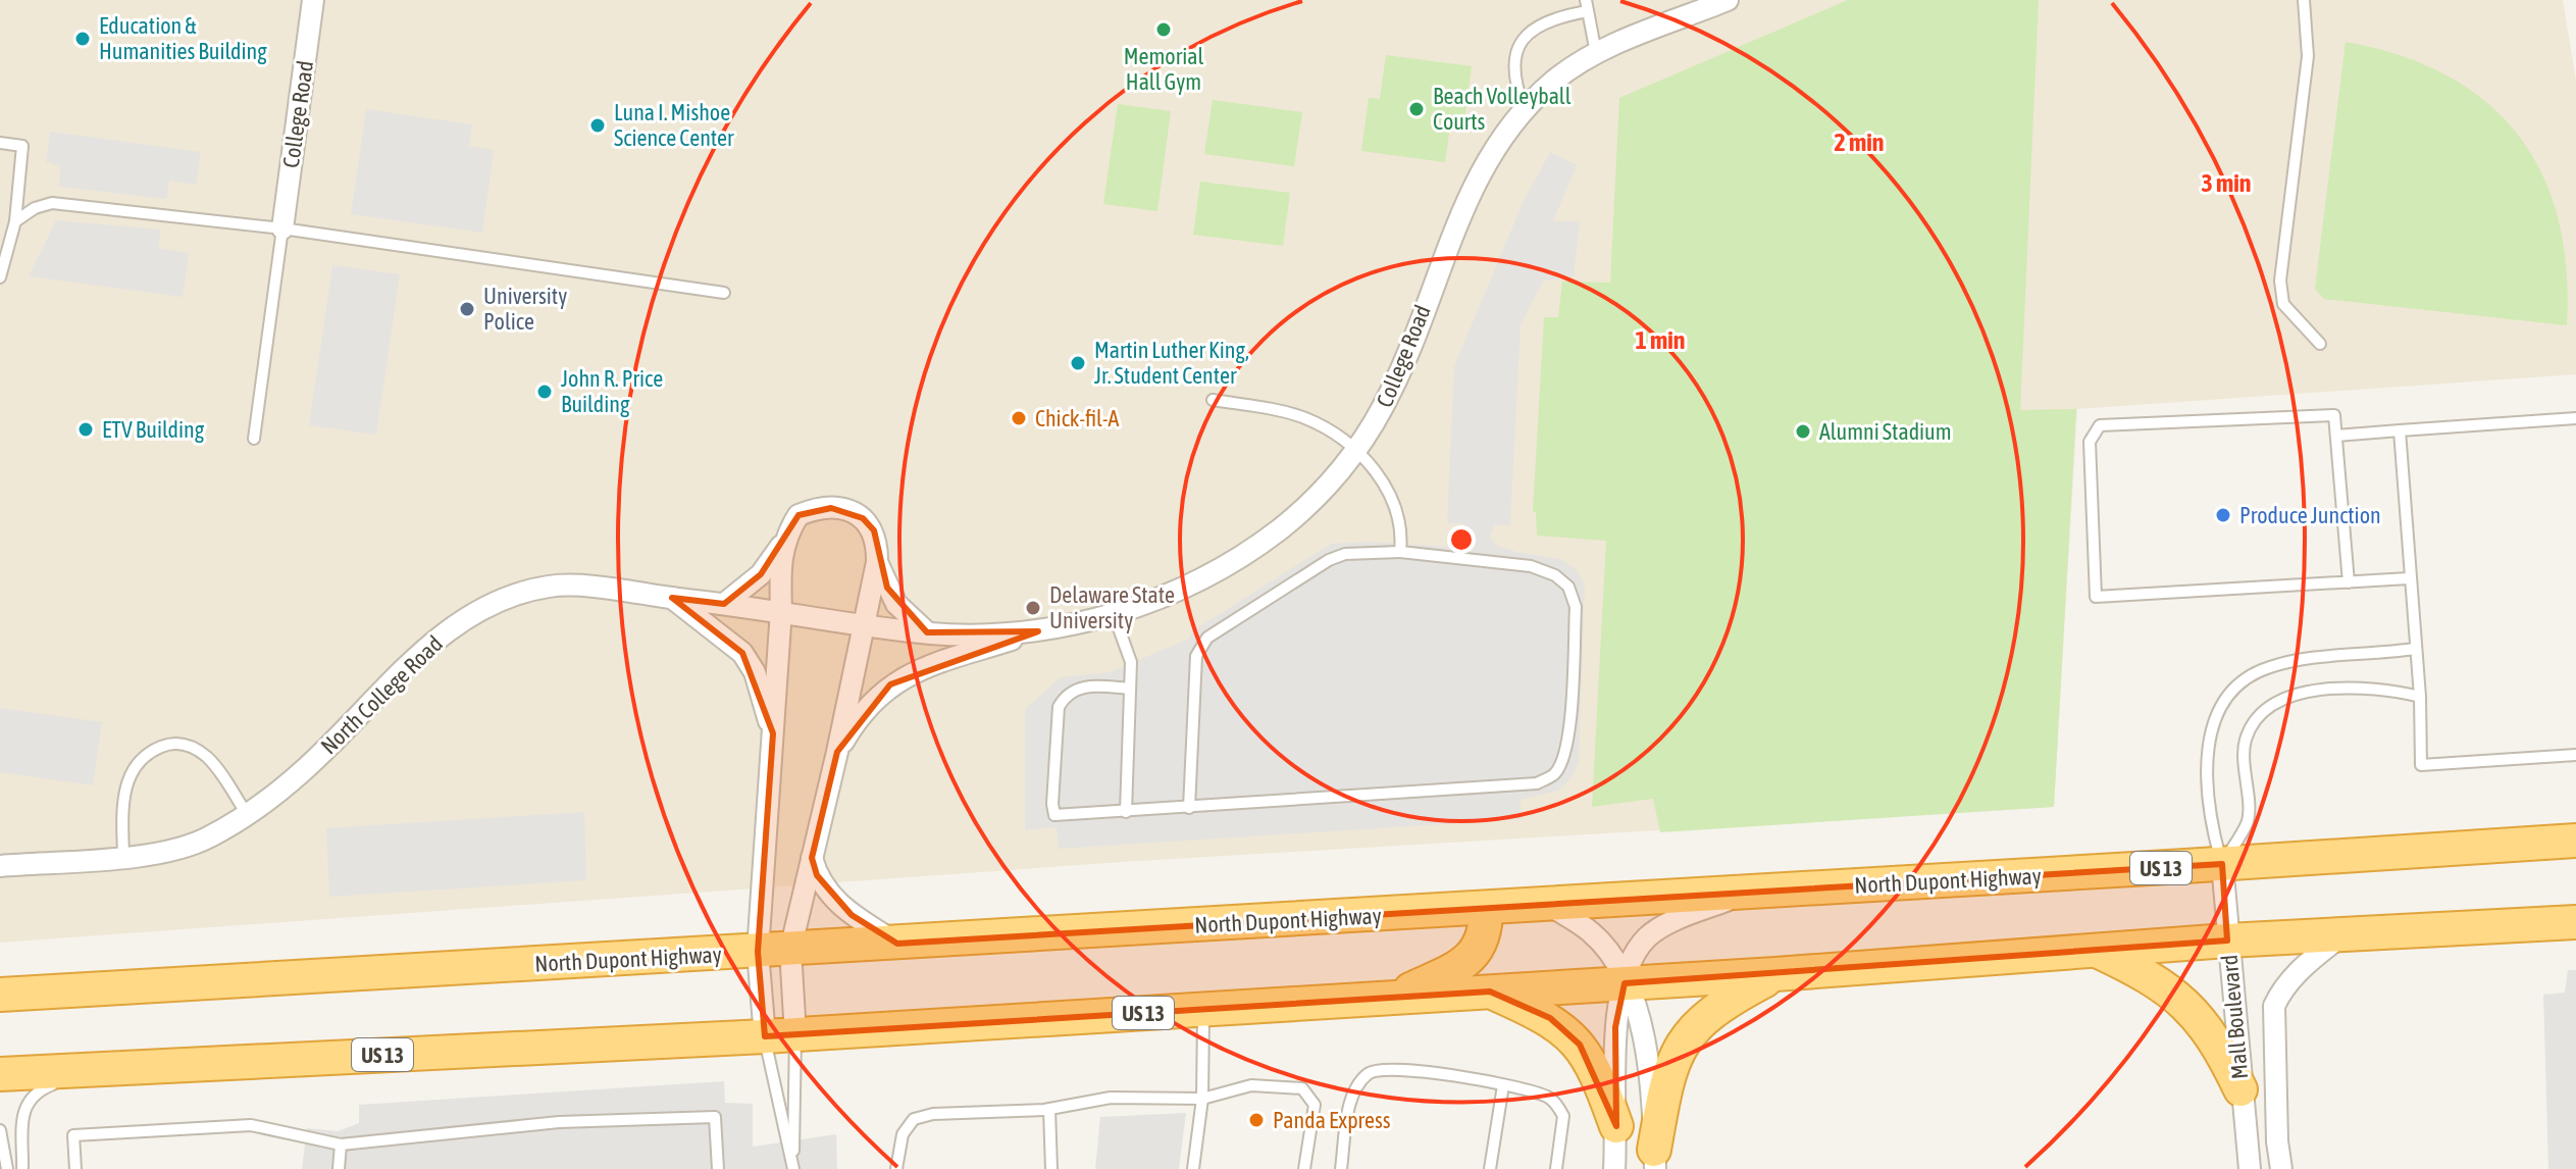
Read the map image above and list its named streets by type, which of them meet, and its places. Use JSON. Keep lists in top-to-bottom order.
{
  "streets": {
    "highway": ["US 13", "North Dupont Highway"],
    "street": ["College Road", "North College Road", "Mall Boulevard"]
  },
  "crossings": [
    ["College Road", "North College Road"],
    ["US 13", "Mall Boulevard"],
    ["North Dupont Highway", "Mall Boulevard"]
  ],
  "places": [
    "Memorial Hall Gym",
    "Education & Humanities Building",
    "Beach Volleyball Courts",
    "Luna I. Mishoe Science Center",
    "University Police",
    "Martin Luther King, Jr. Student Center",
    "John R. Price Building",
    "Chick-fil-A",
    "ETV Building",
    "Alumni Stadium",
    "Produce Junction",
    "Delaware State University",
    "Panda Express"
  ],
  "rings": ["2 min", "3 min", "1 min"]
}
